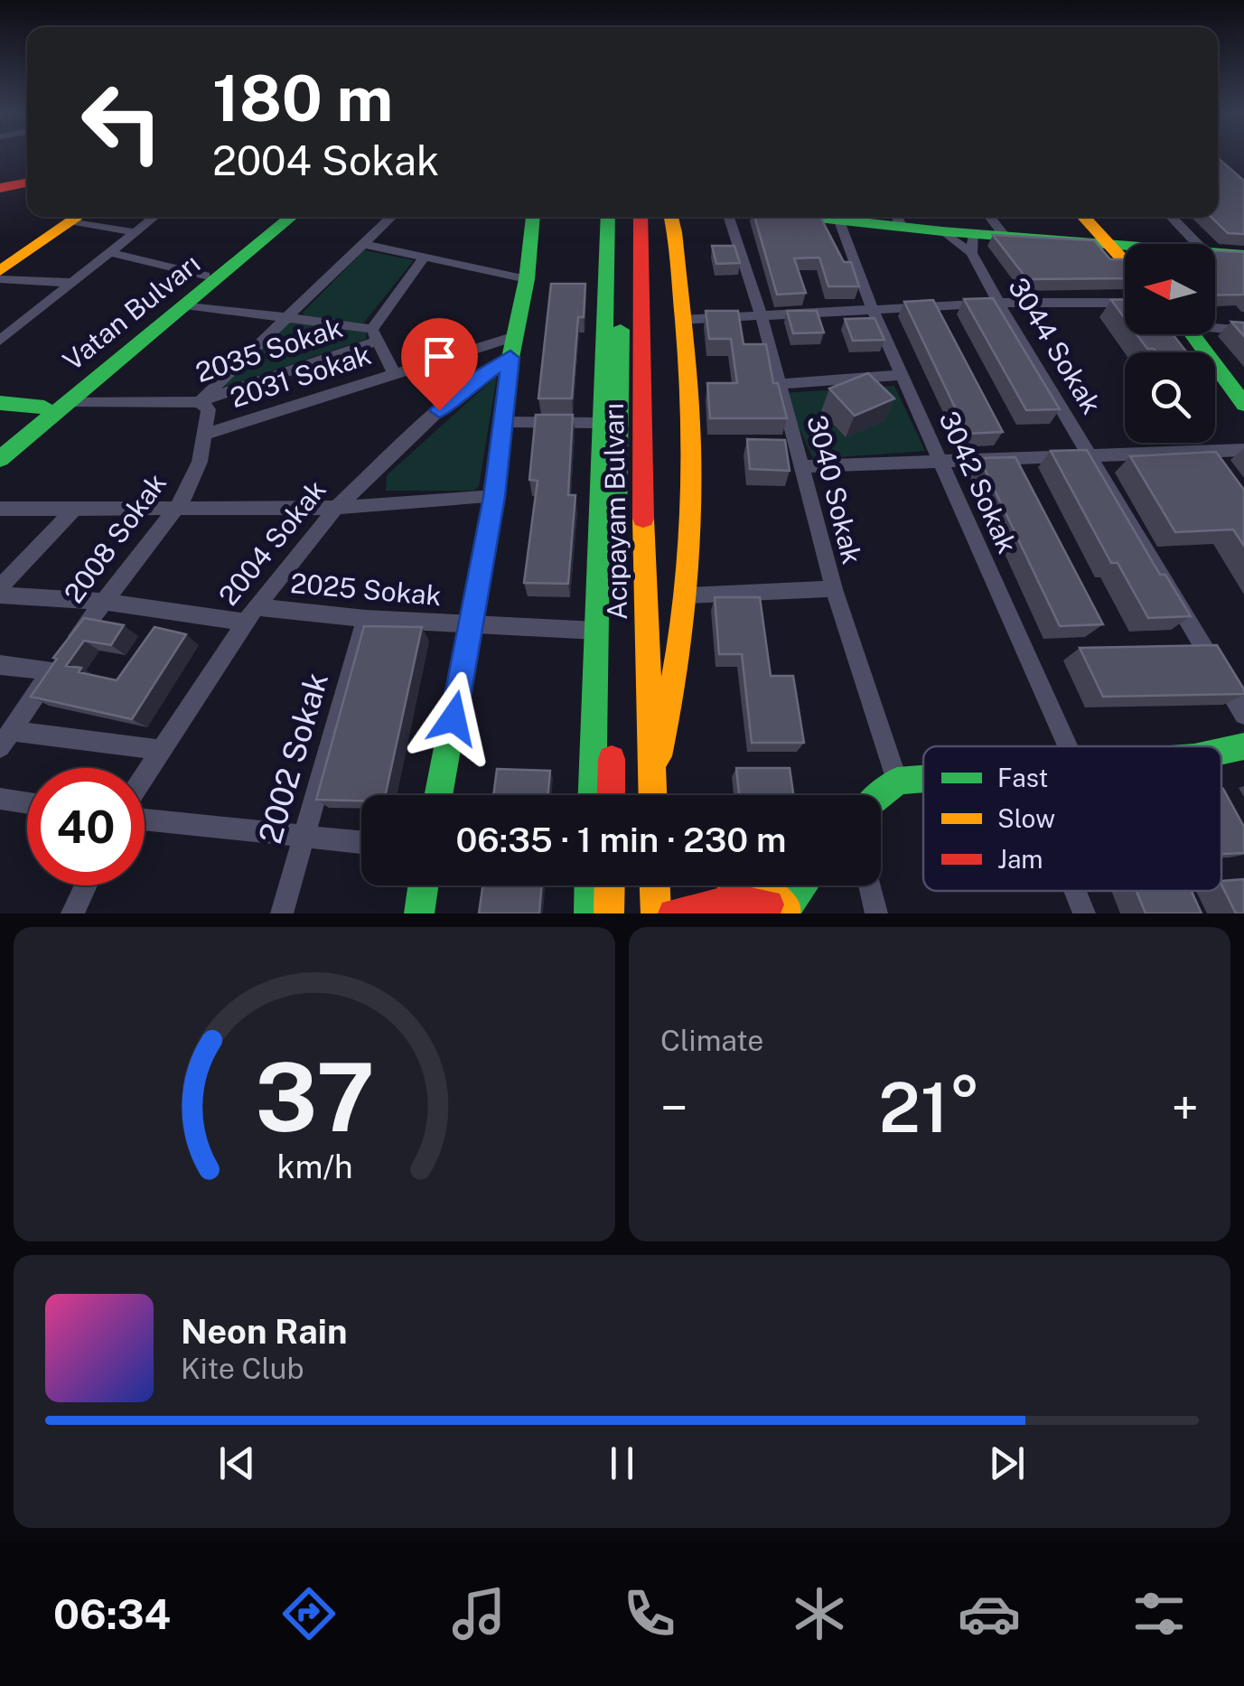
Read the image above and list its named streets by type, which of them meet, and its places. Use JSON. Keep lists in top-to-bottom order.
{
  "streets": {
    "main road": ["Vatan Bulvarı", "Acıpayam Bulvarı"],
    "street": [
      "3044 Sokak",
      "2035 Sokak",
      "2031 Sokak",
      "3042 Sokak",
      "3040 Sokak",
      "2008 Sokak",
      "2004 Sokak",
      "2025 Sokak",
      "2002 Sokak"
    ]
  },
  "crossings": [
    ["Vatan Bulvarı", "2035 Sokak"],
    ["2031 Sokak", "2008 Sokak"],
    ["2008 Sokak", "2025 Sokak"],
    ["2004 Sokak", "2025 Sokak"],
    ["2025 Sokak", "2002 Sokak"]
  ],
  "legend": ["Fast", "Slow", "Jam"],
  "north": "left",
  "page": {
    "turn": ["180 m", "2004 Sokak"],
    "limit": "40",
    "trip": "06:35 · 1 min · 230 m",
    "tile": "Climate",
    "heat": ["−", "21°", "+"],
    "song": ["Neon Rain", "Kite Club"],
    "tabs": "06:34",
    "gauge": ["37", "km/h"]
  }
}
